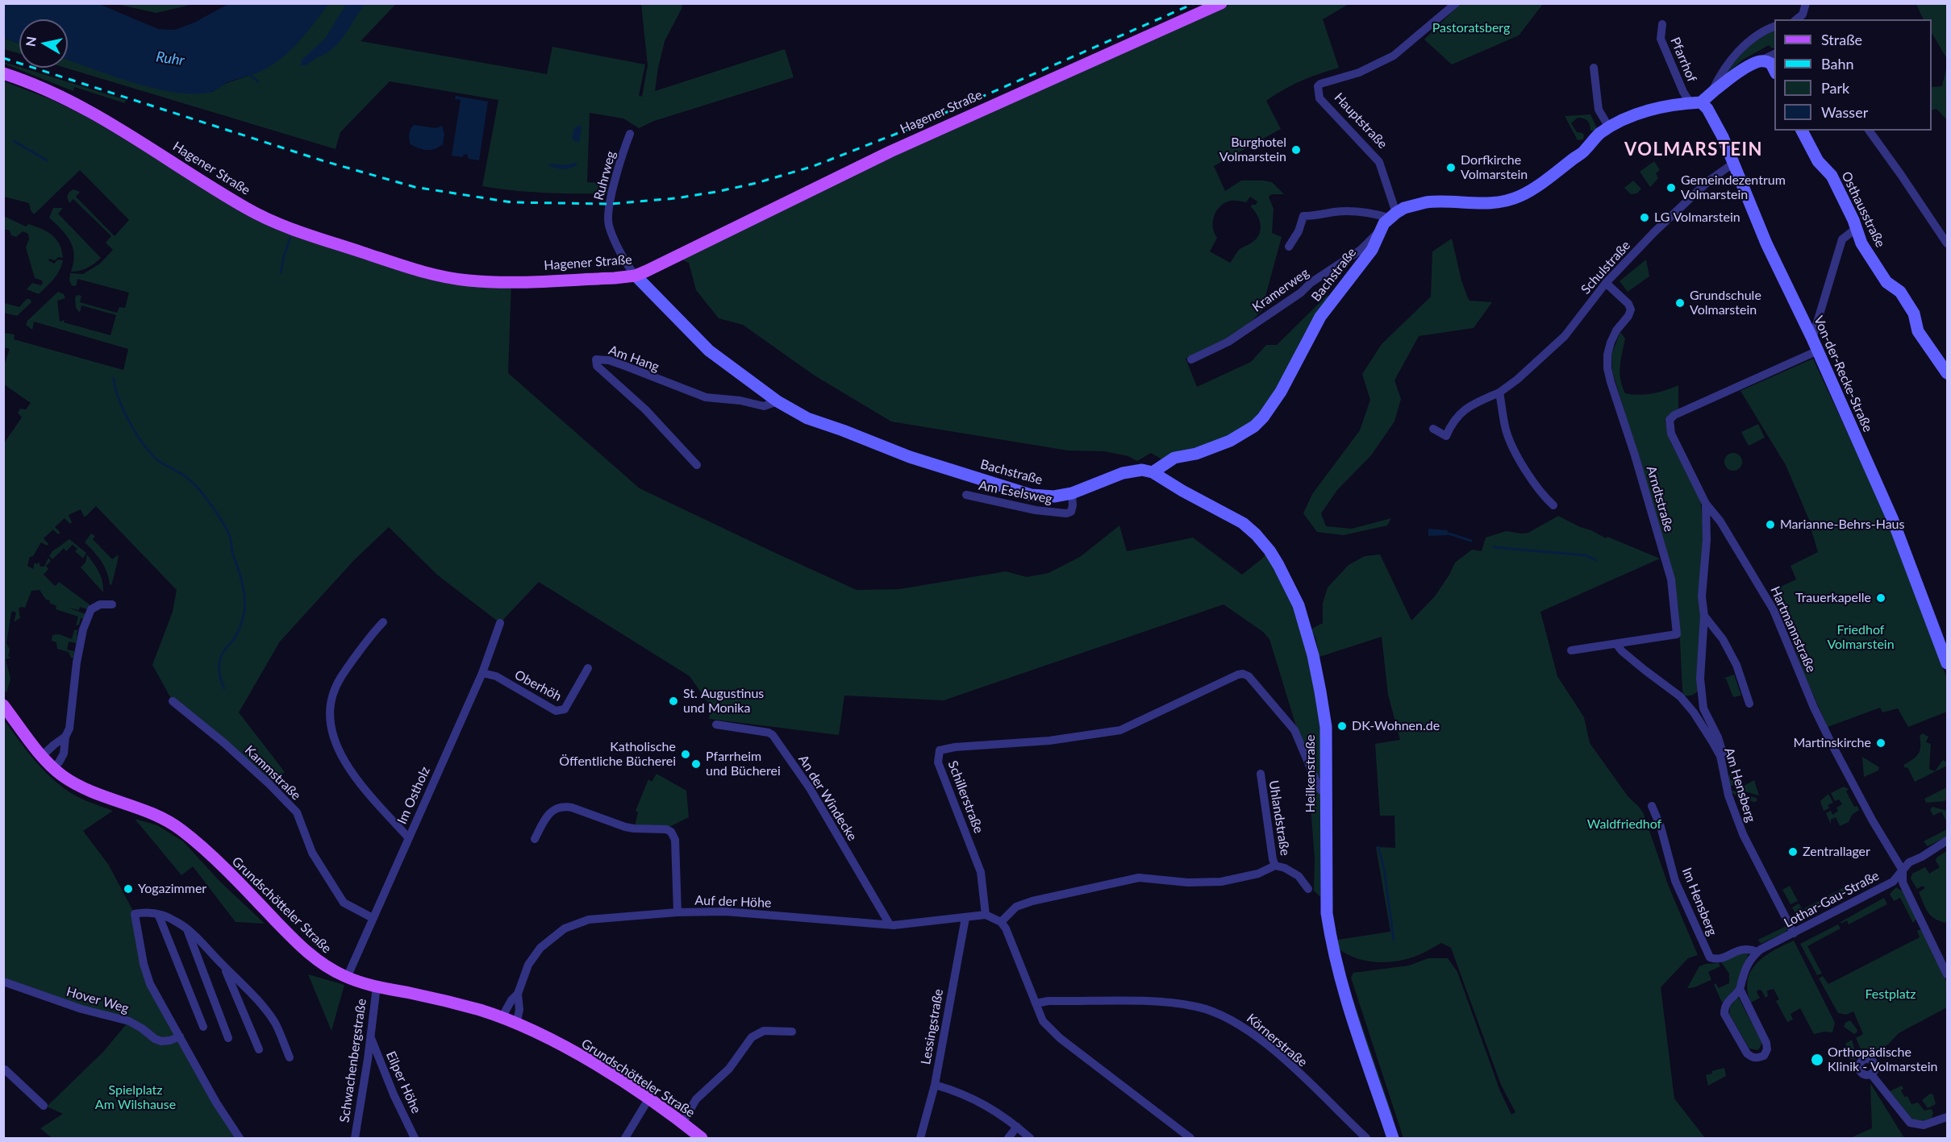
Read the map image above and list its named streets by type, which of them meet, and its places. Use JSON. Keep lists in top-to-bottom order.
{
  "streets": {
    "main road": ["Hagener Straße", "Grundschötteler Straße"],
    "street": [
      "Pfarrhof",
      "Hauptstraße",
      "Ruhrweg",
      "Osthausstraße",
      "Schulstraße",
      "Bachstraße",
      "Kramerweg",
      "Am Hang",
      "Von-der-Recke-Straße",
      "Am Eselsweg",
      "Arndtstraße",
      "Hartmannstraße",
      "Oberhöh",
      "Kammstraße",
      "Heilkenstraße",
      "Am Hensberg",
      "Im Ostholz",
      "Schillerstraße",
      "An der Windecke",
      "Uhlandstraße",
      "Lothar-Gau-Straße",
      "Auf der Höhe",
      "Im Hensberg",
      "Hover Weg",
      "Lessingstraße",
      "Körnerstraße",
      "Schwachenbergstraße",
      "Eilper Höhe"
    ]
  },
  "crossings": [
    ["Pfarrhof", "Von-der-Recke-Straße"],
    ["Hagener Straße", "Ruhrweg"],
    ["Hagener Straße", "Bachstraße"],
    ["Hauptstraße", "Bachstraße"],
    ["Ruhrweg", "Bachstraße"],
    ["Schulstraße", "Von-der-Recke-Straße"],
    ["Schulstraße", "Arndtstraße"],
    ["Bachstraße", "Kramerweg"],
    ["Bachstraße", "Am Hang"],
    ["Bachstraße", "Am Eselsweg"],
    ["Bachstraße", "Heilkenstraße"],
    ["Von-der-Recke-Straße", "Hartmannstraße"],
    ["Arndtstraße", "Am Hensberg"],
    ["Hartmannstraße", "Lothar-Gau-Straße"],
    ["Oberhöh", "Im Ostholz"],
    ["Kammstraße", "Im Ostholz"],
    ["Heilkenstraße", "Schillerstraße"],
    ["Am Hensberg", "Lothar-Gau-Straße"],
    ["Im Ostholz", "Grundschötteler Straße"],
    ["Schillerstraße", "Auf der Höhe"],
    ["An der Windecke", "Auf der Höhe"],
    ["Lothar-Gau-Straße", "Im Hensberg"],
    ["Auf der Höhe", "Grundschötteler Straße"],
    ["Auf der Höhe", "Lessingstraße"],
    ["Grundschötteler Straße", "Schwachenbergstraße"],
    ["Schwachenbergstraße", "Eilper Höhe"]
  ],
  "districts": ["VOLMARSTEIN"],
  "water": ["Ruhr"],
  "parks": [
    "Pastoratsberg",
    "Friedhof Volmarstein",
    "Waldfriedhof",
    "Festplatz",
    "Spielplatz Am Wilshause"
  ],
  "places": [
    "Burghotel Volmarstein",
    "Dorfkirche Volmarstein",
    "Gemeindezentrum Volmarstein",
    "LG Volmarstein",
    "Grundschule Volmarstein",
    "Marianne-Behrs-Haus",
    "Trauerkapelle",
    "St. Augustinus und Monika",
    "DK-Wohnen.de",
    "Martinskirche",
    "Katholische Öffentliche Bücherei",
    "Pfarrheim und Bücherei",
    "Zentrallager",
    "Yogazimmer",
    "Orthopädische Klinik - Volmarstein"
  ],
  "legend": [
    "Straße",
    "Bahn",
    "Park",
    "Wasser"
  ],
  "north": "left"
}
